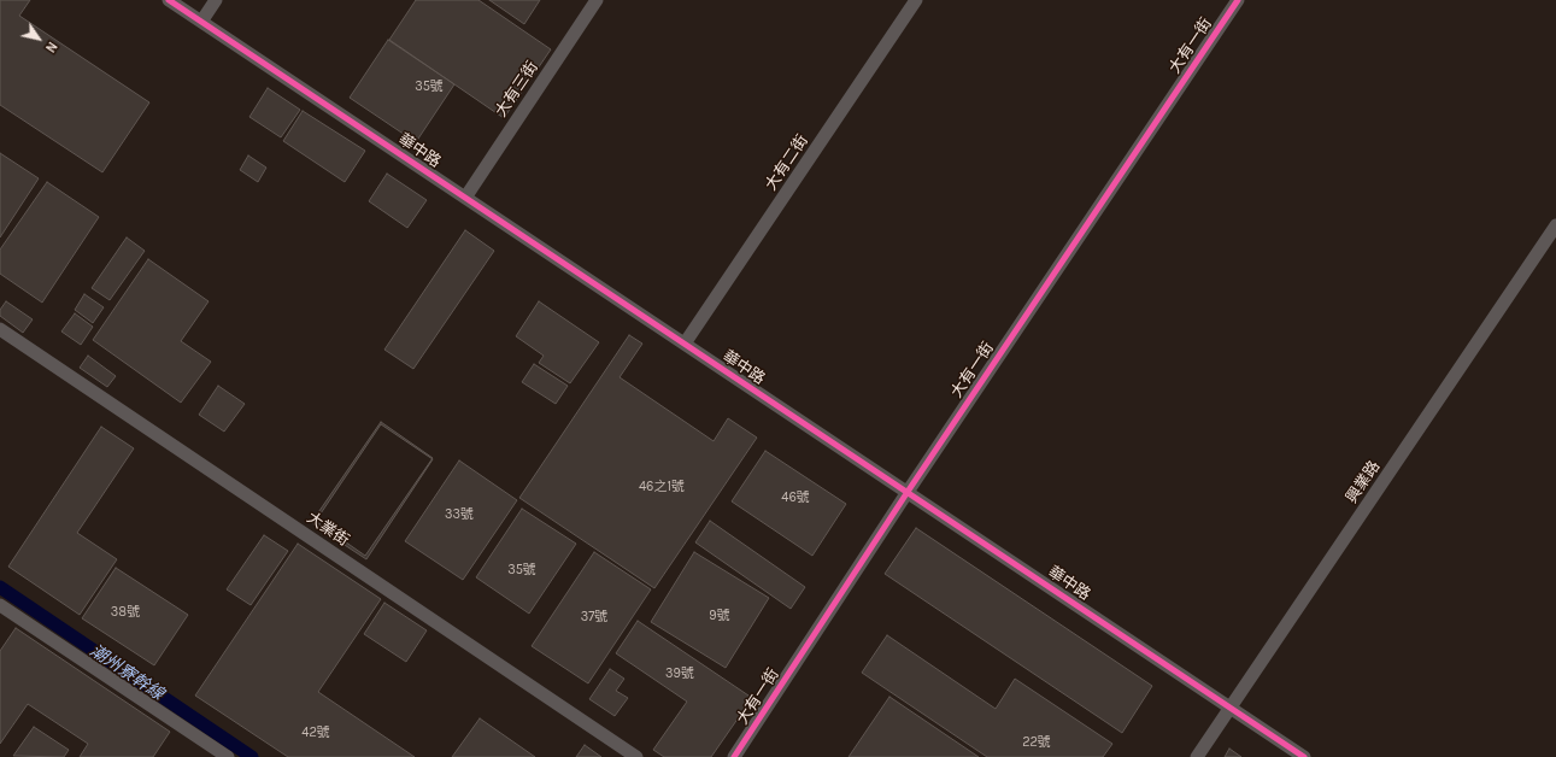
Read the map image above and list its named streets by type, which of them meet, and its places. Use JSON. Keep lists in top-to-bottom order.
{
  "streets": {
    "street": [
      "大有一街",
      "大有三街",
      "華中路",
      "大有二街",
      "興業路",
      "大業街"
    ]
  },
  "crossings": [
    ["大有一街", "華中路"],
    ["大有三街", "華中路"],
    ["華中路", "大有二街"],
    ["華中路", "興業路"]
  ],
  "water": ["潮州寮幹線"],
  "house_numbers": [
    "35號",
    "46之1號",
    "46號",
    "33號",
    "35號",
    "38號",
    "9號",
    "37號",
    "39號",
    "42號",
    "22號"
  ],
  "north": "bottom right"
}
